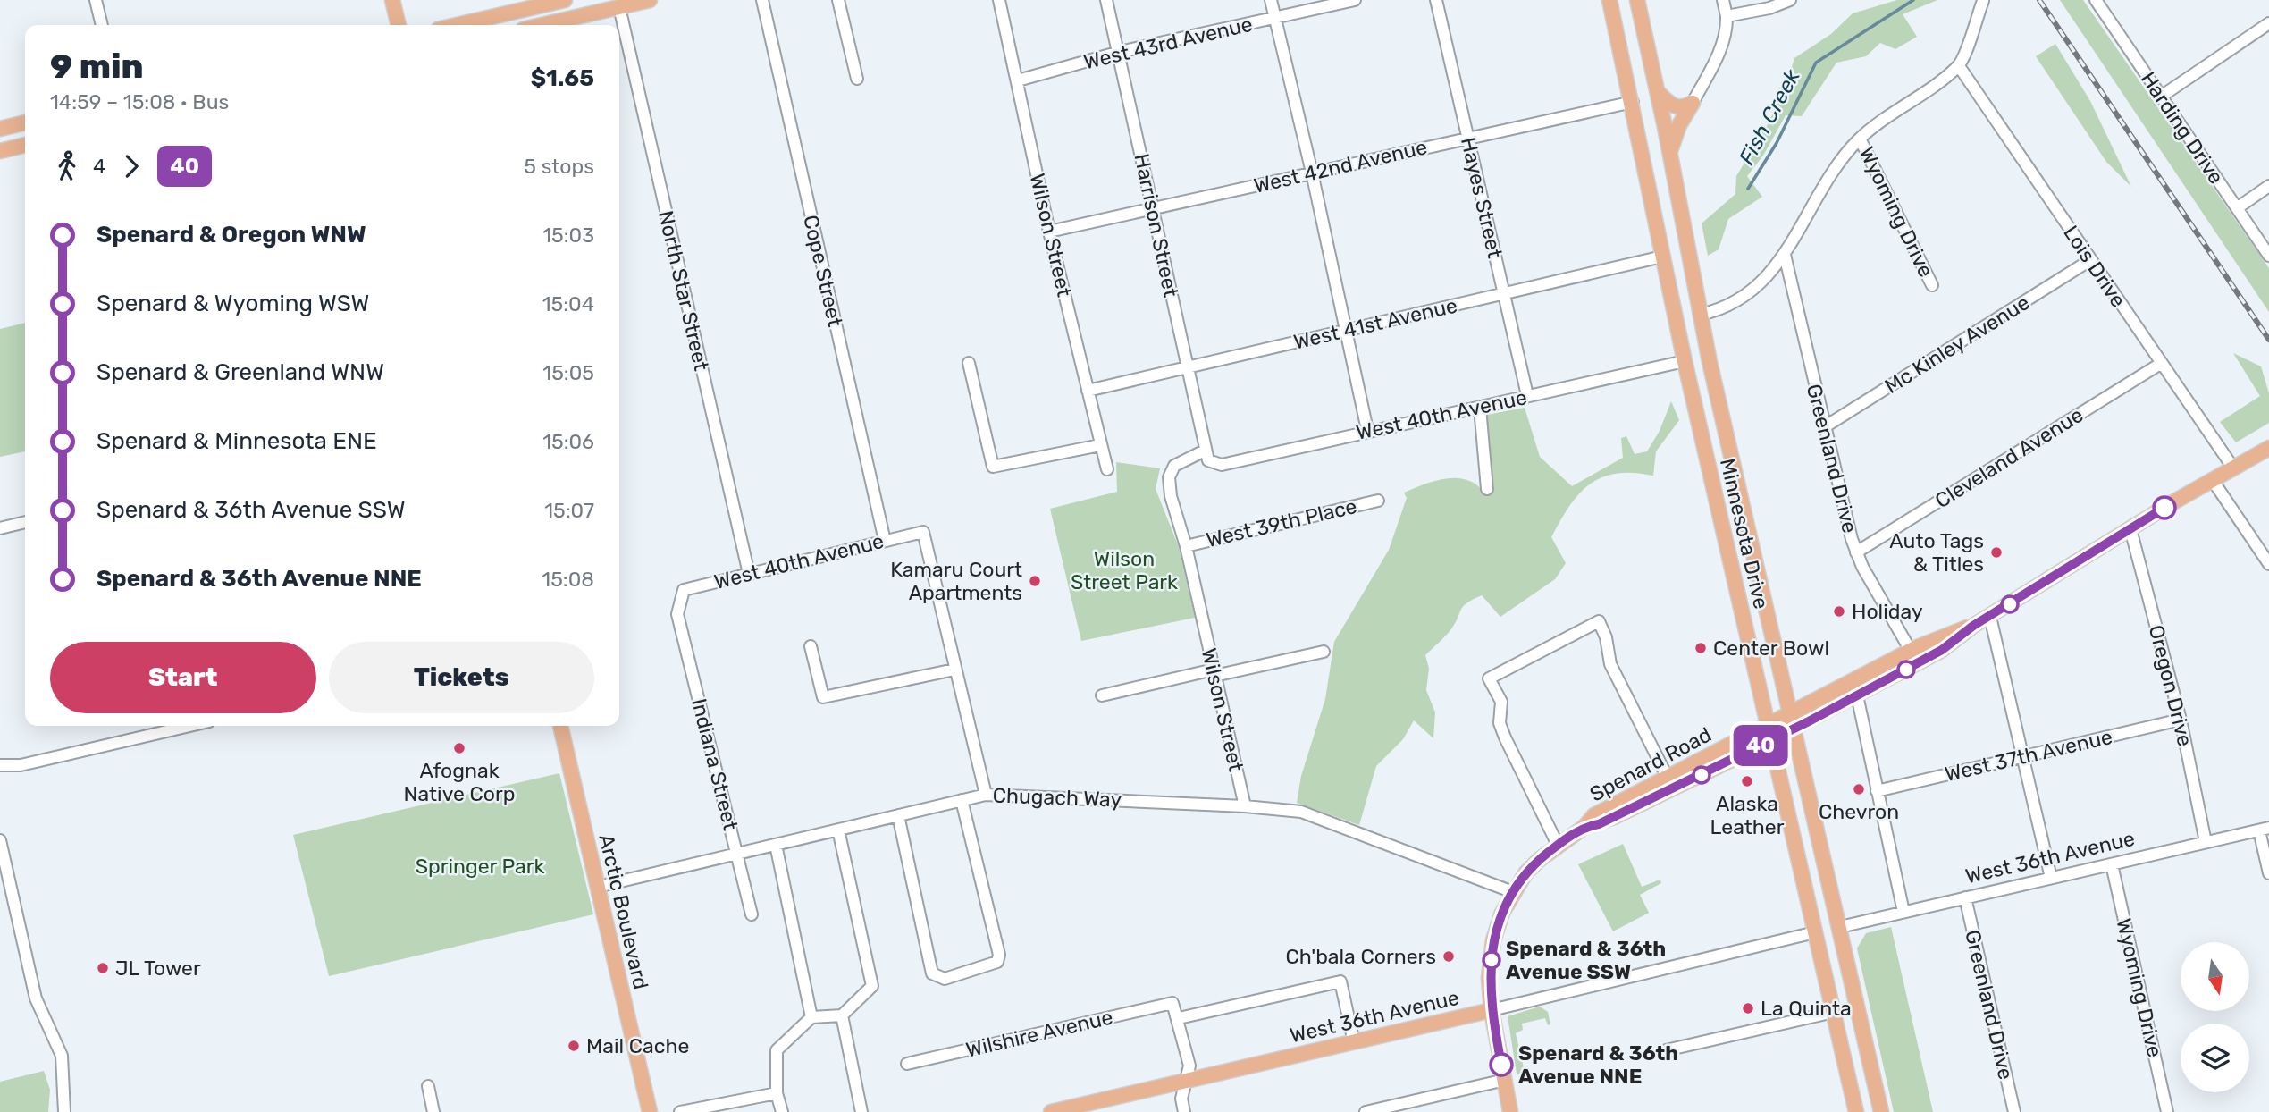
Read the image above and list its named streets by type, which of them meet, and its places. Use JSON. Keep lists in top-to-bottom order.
{
  "streets": {
    "main road": [
      "Minnesota Drive",
      "Spenard Road",
      "West 36th Avenue",
      "Arctic Boulevard"
    ],
    "street": [
      "West 43rd Avenue",
      "Harding Drive",
      "West 42nd Avenue",
      "Hayes Street",
      "Wyoming Drive",
      "Harrison Street",
      "Wilson Street",
      "Lois Drive",
      "Cope Street",
      "North Star Street",
      "West 41st Avenue",
      "Mc Kinley Avenue",
      "West 40th Avenue",
      "Cleveland Avenue",
      "Greenland Drive",
      "West 39th Place",
      "Oregon Drive",
      "West 37th Avenue",
      "Indiana Street",
      "Chugach Way",
      "Wilshire Avenue"
    ]
  },
  "crossings": [
    ["West 43rd Avenue", "Harrison Street"],
    ["West 43rd Avenue", "Wilson Street"],
    ["West 42nd Avenue", "Hayes Street"],
    ["West 42nd Avenue", "Harrison Street"],
    ["West 42nd Avenue", "Wilson Street"],
    ["West 42nd Avenue", "Minnesota Drive"],
    ["Hayes Street", "West 41st Avenue"],
    ["Hayes Street", "West 40th Avenue"],
    ["Wyoming Drive", "West 36th Avenue"],
    ["Harrison Street", "Wilson Street"],
    ["Harrison Street", "West 41st Avenue"],
    ["Harrison Street", "West 40th Avenue"],
    ["Wilson Street", "West 41st Avenue"],
    ["Wilson Street", "West 40th Avenue"],
    ["Wilson Street", "West 39th Place"],
    ["Wilson Street", "Chugach Way"],
    ["Lois Drive", "Mc Kinley Avenue"],
    ["Lois Drive", "Cleveland Avenue"],
    ["Lois Drive", "Spenard Road"],
    ["Cope Street", "West 40th Avenue"],
    ["North Star Street", "West 40th Avenue"],
    ["West 41st Avenue", "Minnesota Drive"],
    ["Mc Kinley Avenue", "Greenland Drive"],
    ["West 40th Avenue", "Minnesota Drive"],
    ["West 40th Avenue", "Indiana Street"],
    ["Cleveland Avenue", "Greenland Drive"],
    ["Greenland Drive", "Spenard Road"],
    ["Greenland Drive", "West 36th Avenue"],
    ["Minnesota Drive", "Spenard Road"],
    ["Minnesota Drive", "West 36th Avenue"],
    ["Oregon Drive", "West 37th Avenue"],
    ["Oregon Drive", "Spenard Road"],
    ["Oregon Drive", "West 36th Avenue"],
    ["Indiana Street", "Chugach Way"],
    ["Spenard Road", "Chugach Way"],
    ["Spenard Road", "West 36th Avenue"],
    ["Chugach Way", "Arctic Boulevard"]
  ],
  "water": ["Fish Creek"],
  "parks": ["Wilson Street Park", "Springer Park"],
  "places": [
    "Auto Tags & Titles",
    "Kamaru Court Apartments",
    "Holiday",
    "Center Bowl",
    "Afognak Native Corp",
    "Alaska Leather",
    "Chevron",
    "Ch'bala Corners",
    "Spenard & 36th Avenue SSW",
    "JL Tower",
    "La Quinta",
    "Mail Cache",
    "Spenard & 36th Avenue NNE"
  ],
  "lines": ["bus line 40"],
  "north": "bottom",
  "page": {
    "on_map": "40",
    "heading": ["9 min", "14:59 – 15:08 · Bus", "$1.65"],
    "legs": ["4", "40", "5 stops"],
    "list": [
      {
        "name": "Spenard & Oregon WNW",
        "value": "15:03"
      },
      {
        "name": "Spenard & Wyoming WSW",
        "value": "15:04"
      },
      {
        "name": "Spenard & Greenland WNW",
        "value": "15:05"
      },
      {
        "name": "Spenard & Minnesota ENE",
        "value": "15:06"
      },
      {
        "name": "Spenard & 36th Avenue SSW",
        "value": "15:07"
      },
      {
        "name": "Spenard & 36th Avenue NNE",
        "value": "15:08"
      }
    ],
    "buttons": ["Start", "Tickets"]
  }
}
